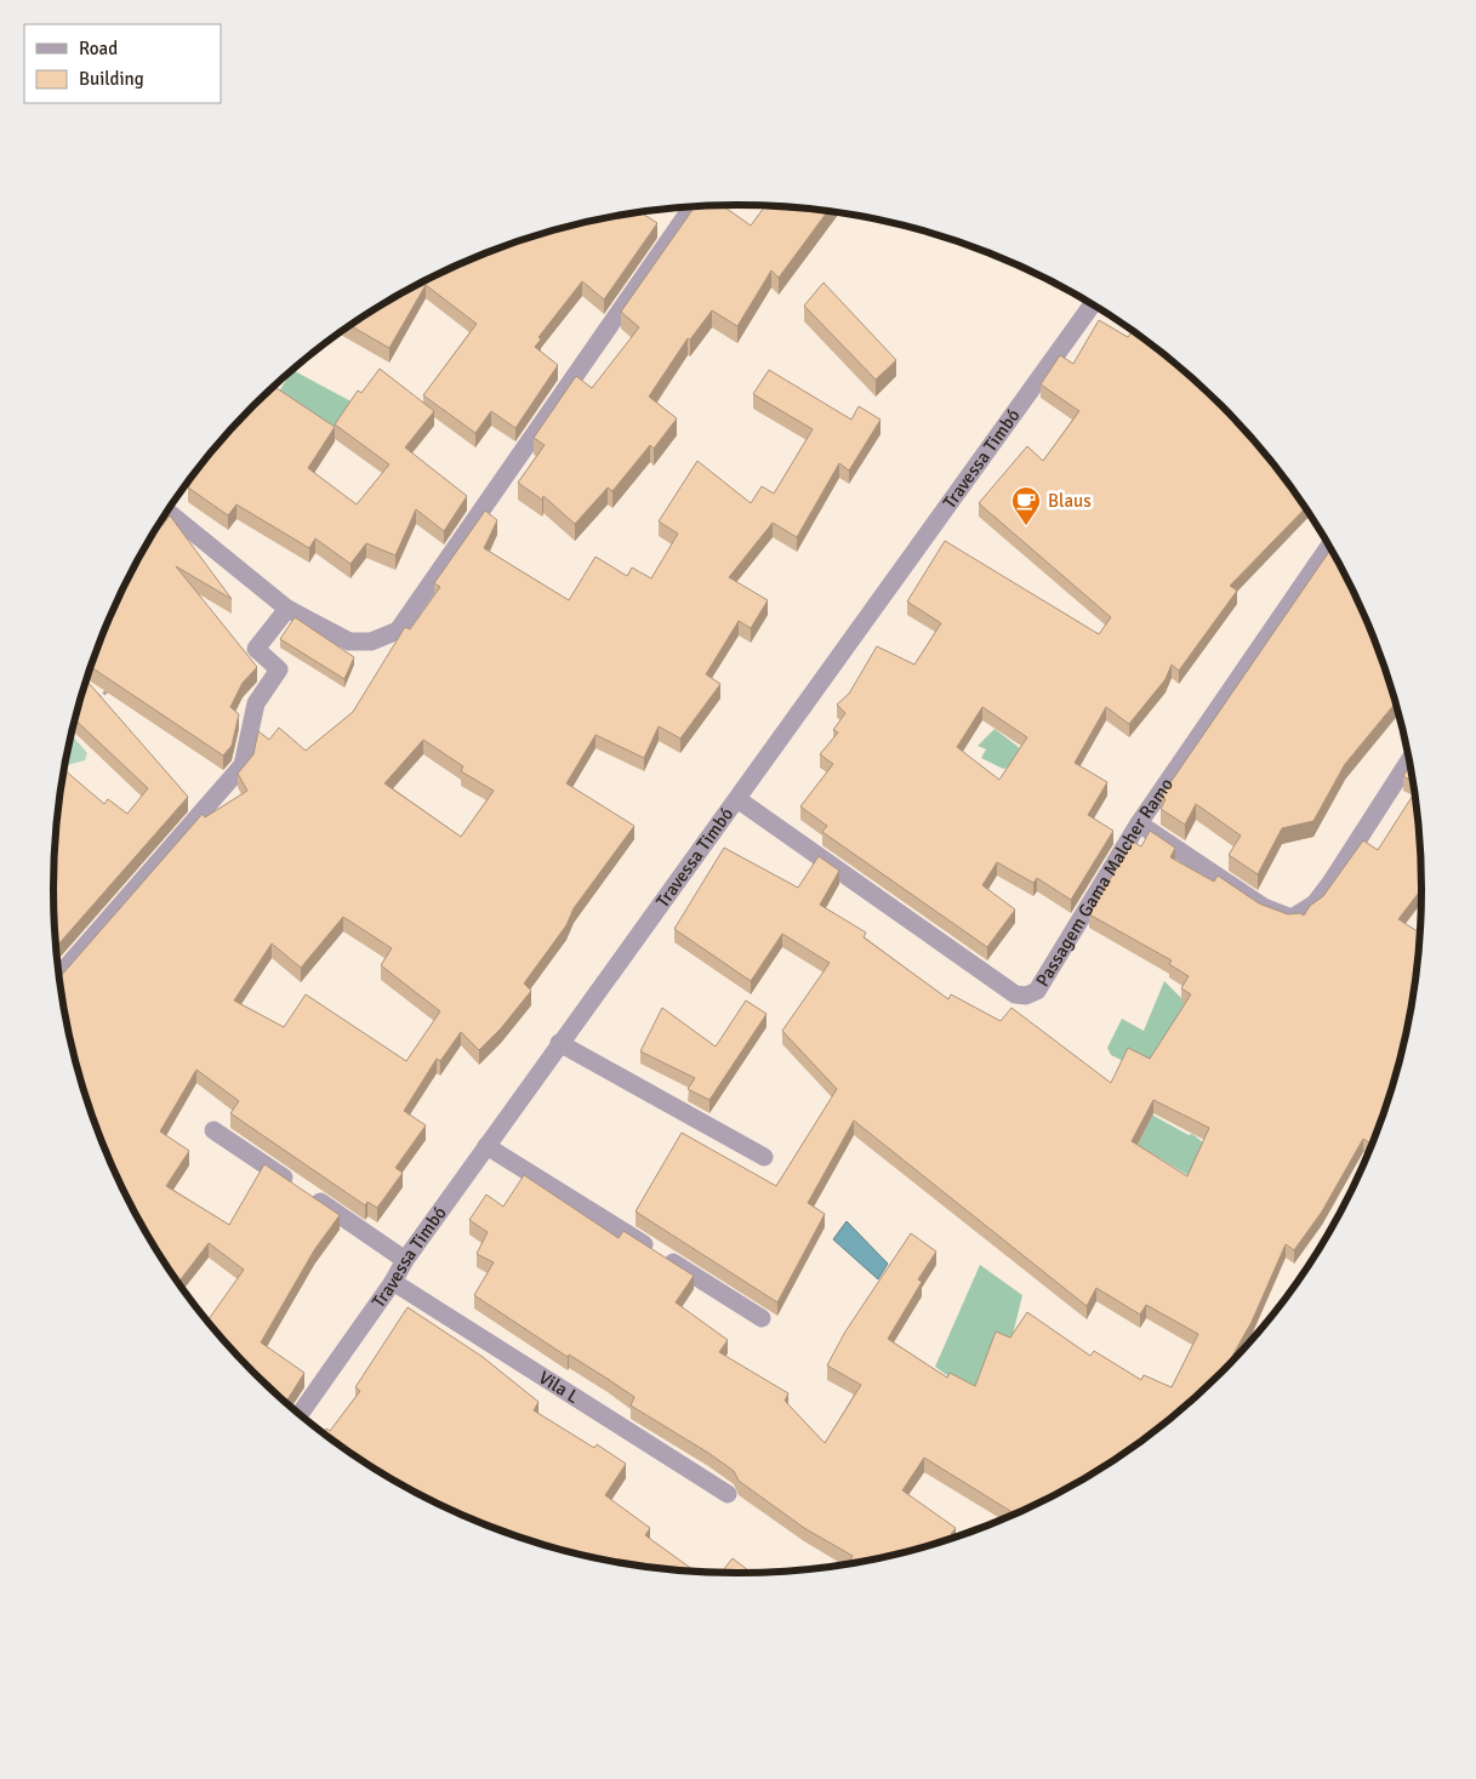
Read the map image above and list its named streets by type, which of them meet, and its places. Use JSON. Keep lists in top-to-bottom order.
{
  "streets": {
    "street": ["Travessa Timbó", "Passagem Gama Malcher Ramo", "Vila L"]
  },
  "crossings": [
    ["Travessa Timbó", "Passagem Gama Malcher Ramo"],
    ["Travessa Timbó", "Vila L"]
  ],
  "places": {
    "cafe": ["Blaus"]
  },
  "legend": ["Road", "Building"]
}
